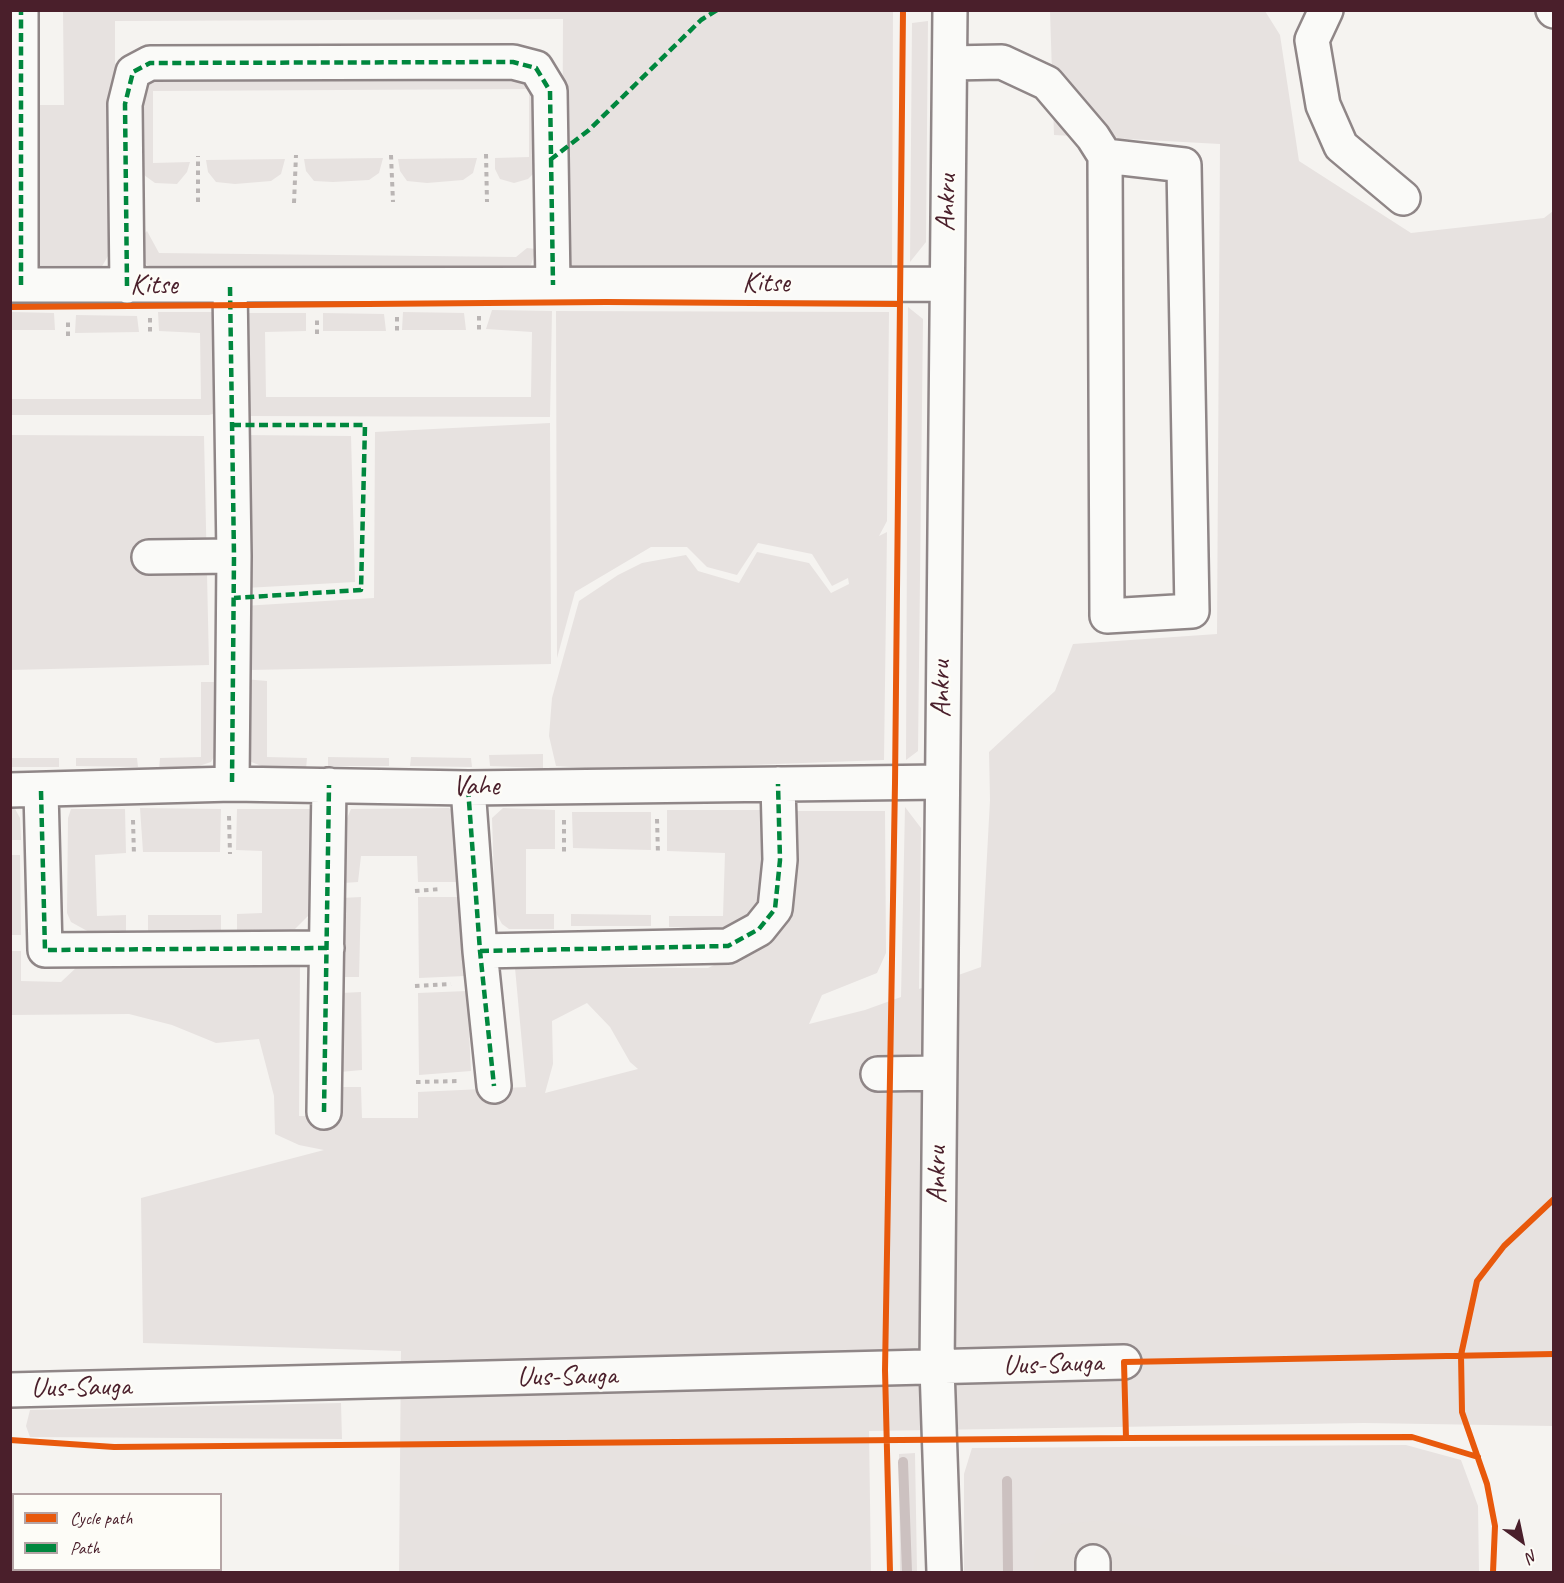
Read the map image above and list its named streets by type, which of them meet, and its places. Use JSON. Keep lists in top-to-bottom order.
{
  "streets": {
    "street": [
      "Ankru",
      "Kitse",
      "Vahe",
      "Uus-Sauga"
    ]
  },
  "crossings": [
    ["Ankru", "Kitse"],
    ["Ankru", "Vahe"],
    ["Ankru", "Uus-Sauga"]
  ],
  "legend": ["Cycle path", "Path"],
  "north": "bottom right"
}
